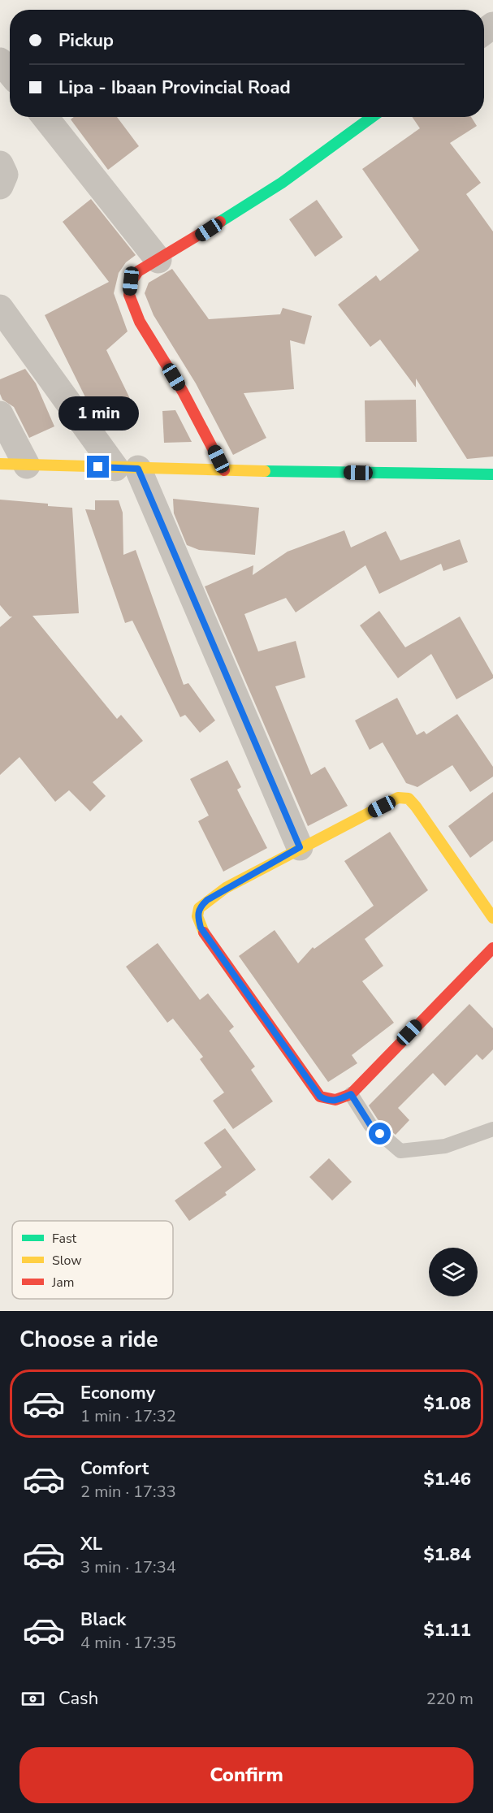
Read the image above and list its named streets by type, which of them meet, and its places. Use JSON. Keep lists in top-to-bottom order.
{
  "legend": ["Fast", "Slow", "Jam"],
  "page": {
    "banner": ["Pickup", "Lipa - Ibaan Provincial Road"],
    "bubble": "1 min",
    "heading": "Choose a ride",
    "list": [
      {
        "name": "Economy",
        "note": "1 min · 17:32",
        "value": "$1.08"
      },
      {
        "name": "Comfort",
        "note": "2 min · 17:33",
        "value": "$1.46"
      },
      {
        "name": "XL",
        "note": "3 min · 17:34",
        "value": "$1.84"
      },
      {
        "name": "Black",
        "note": "4 min · 17:35",
        "value": "$1.11"
      }
    ],
    "pay": ["Cash", "220 m"],
    "buttons": "Confirm"
  }
}
